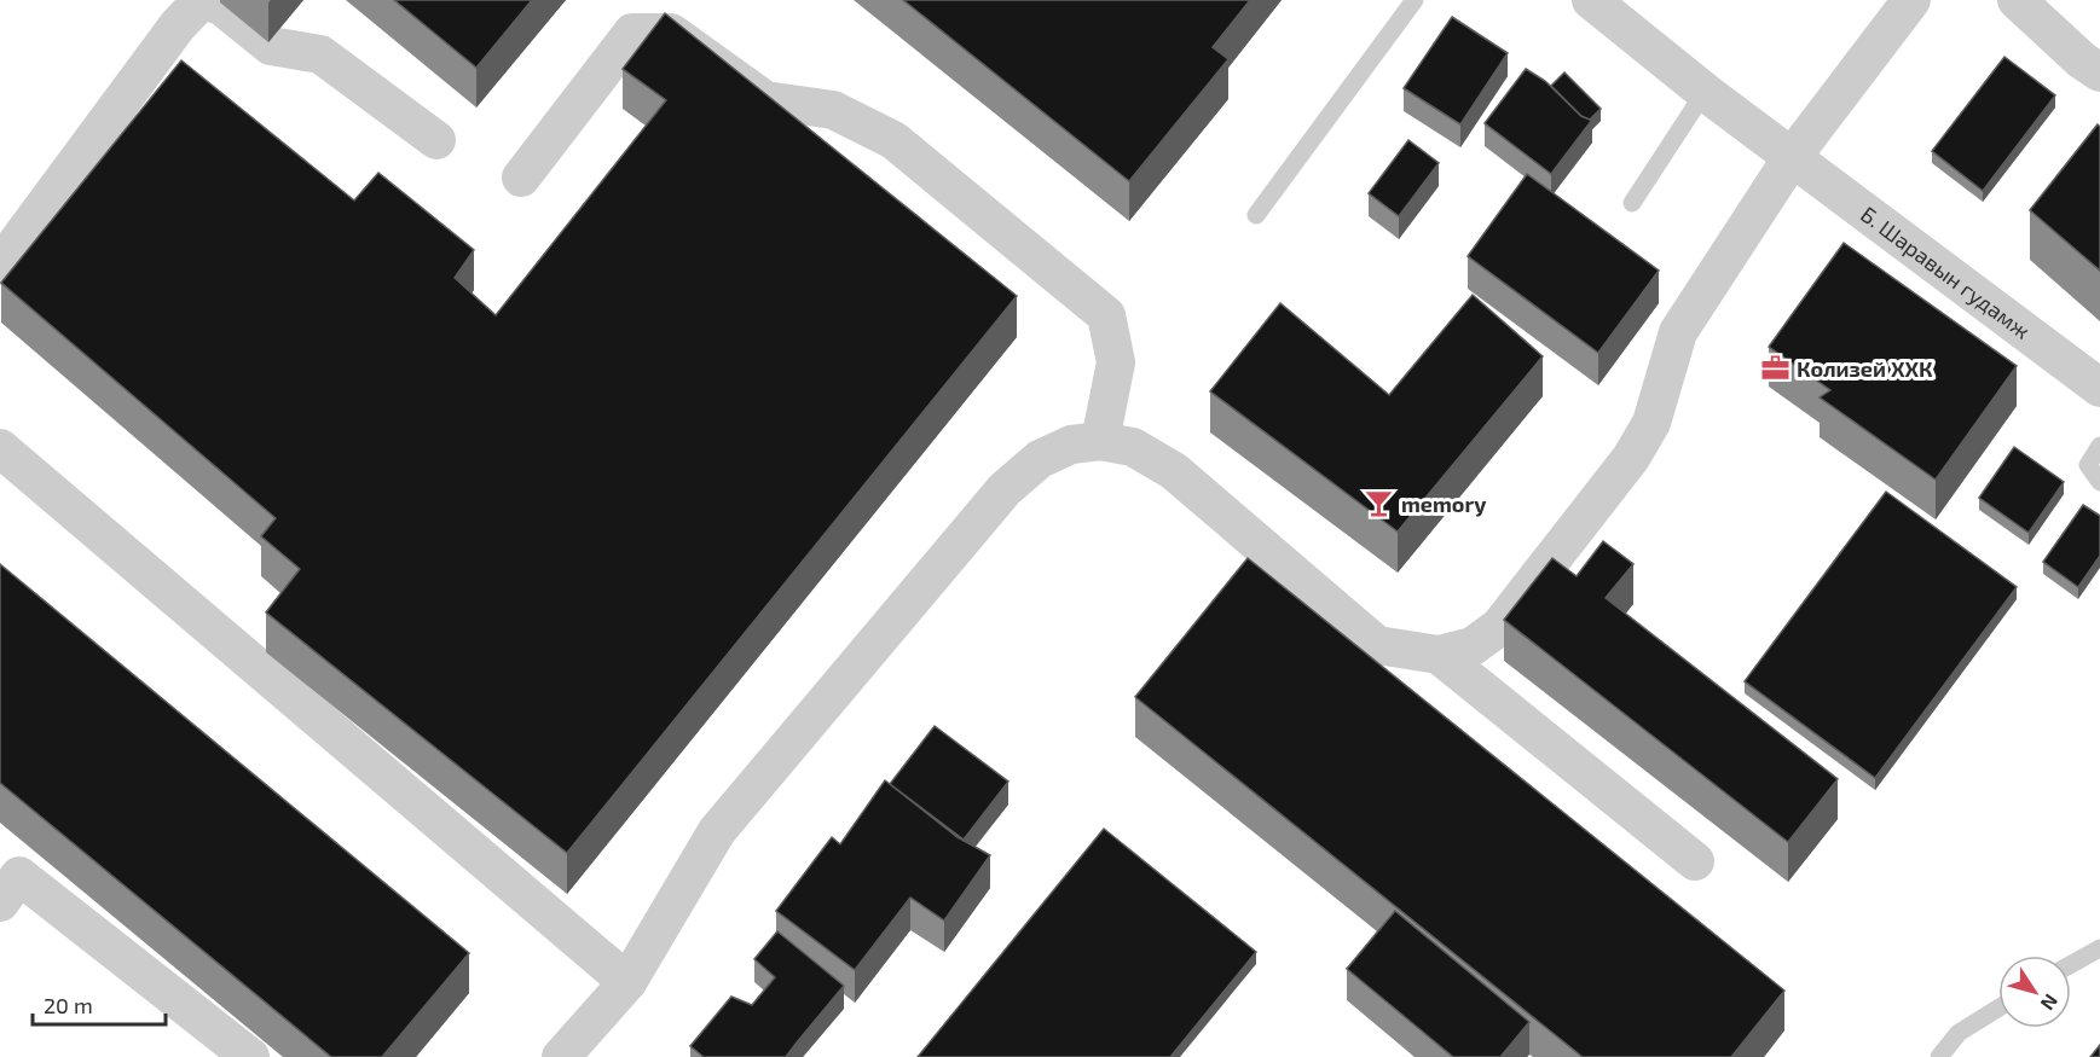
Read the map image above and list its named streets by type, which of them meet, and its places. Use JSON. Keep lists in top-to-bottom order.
{
  "streets": {
    "street": ["Б. Шаравын гудамж"]
  },
  "places": {
    "office": ["Колизей ХХК"],
    "bar": ["memory"]
  },
  "scale_bar": "20 m",
  "north": "bottom right"
}
